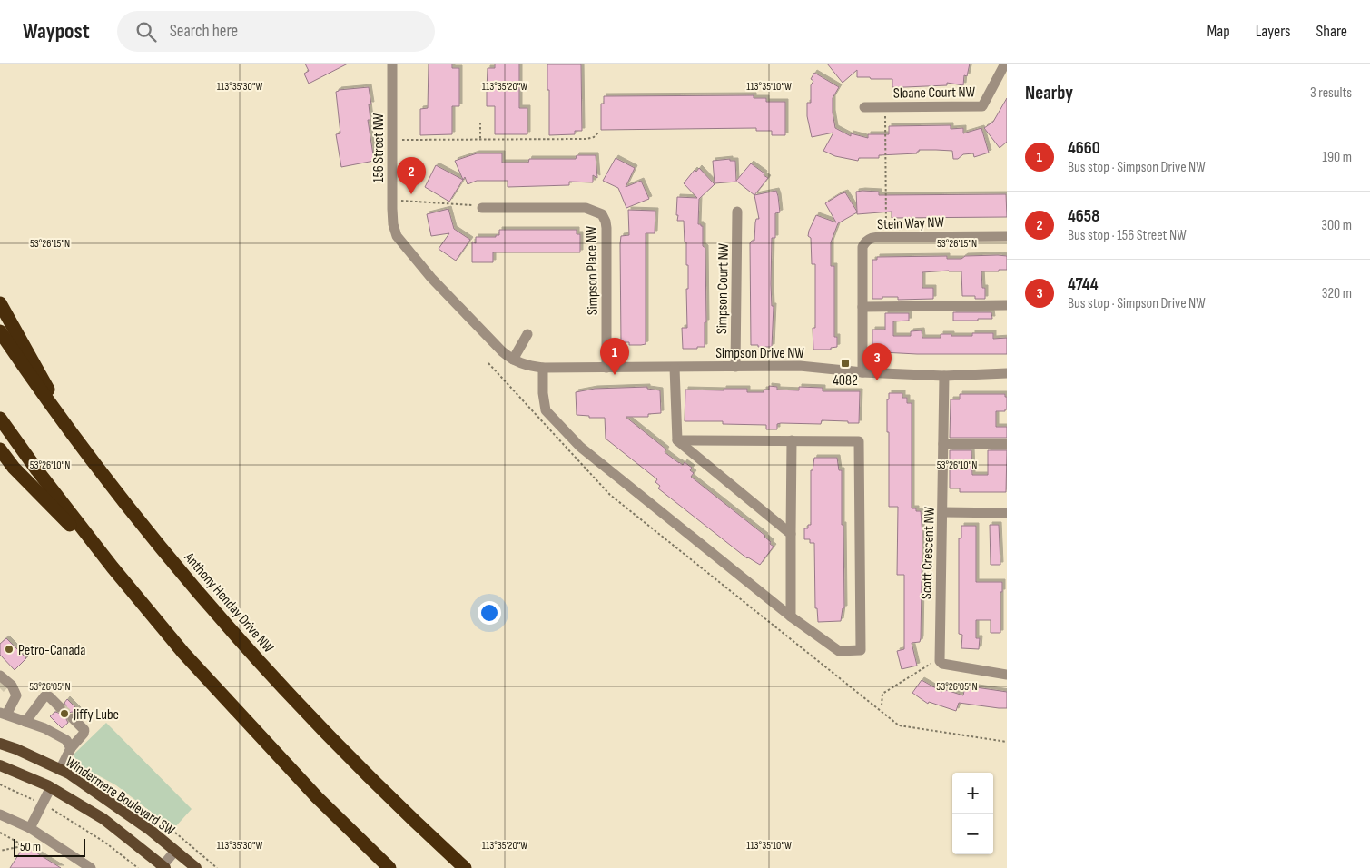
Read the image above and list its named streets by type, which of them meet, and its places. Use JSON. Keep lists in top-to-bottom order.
{
  "streets": {
    "highway": ["Anthony Henday Drive NW"],
    "main road": ["Windermere Boulevard SW"],
    "street": [
      "Sloane Court NW",
      "156 Street NW",
      "Stein Way NW",
      "Simpson Place NW",
      "Simpson Court NW",
      "Simpson Drive NW",
      "Scott Crescent NW"
    ]
  },
  "crossings": [
    ["156 Street NW", "Simpson Drive NW"],
    ["Stein Way NW", "Simpson Drive NW"],
    ["Simpson Place NW", "Simpson Drive NW"],
    ["Simpson Court NW", "Simpson Drive NW"],
    ["Simpson Drive NW", "Scott Crescent NW"]
  ],
  "places": {
    "transit": ["4082"],
    "other": ["Petro-Canada", "Jiffy Lube"]
  },
  "scale_bar": "50 m",
  "page": {
    "header": "Waypost",
    "search": "Search here",
    "nav": ["Map", "Layers", "Share"],
    "heading": ["Nearby", "3 results"],
    "list": [
      {
        "mark": "1",
        "name": "4660",
        "note": "Bus stop · Simpson Drive NW",
        "value": "190 m"
      },
      {
        "mark": "2",
        "name": "4658",
        "note": "Bus stop · 156 Street NW",
        "value": "300 m"
      },
      {
        "mark": "3",
        "name": "4744",
        "note": "Bus stop · Simpson Drive NW",
        "value": "320 m"
      }
    ],
    "pins": ["2", "1", "3"],
    "map_buttons": ["+", "−"],
    "scale": "50 m"
  },
  "coordinates": [
    "113°35'30\"W",
    "113°35'20\"W",
    "113°35'10\"W",
    "53°26'15\"N",
    "53°26'10\"N",
    "53°26'05\"N"
  ]
}
